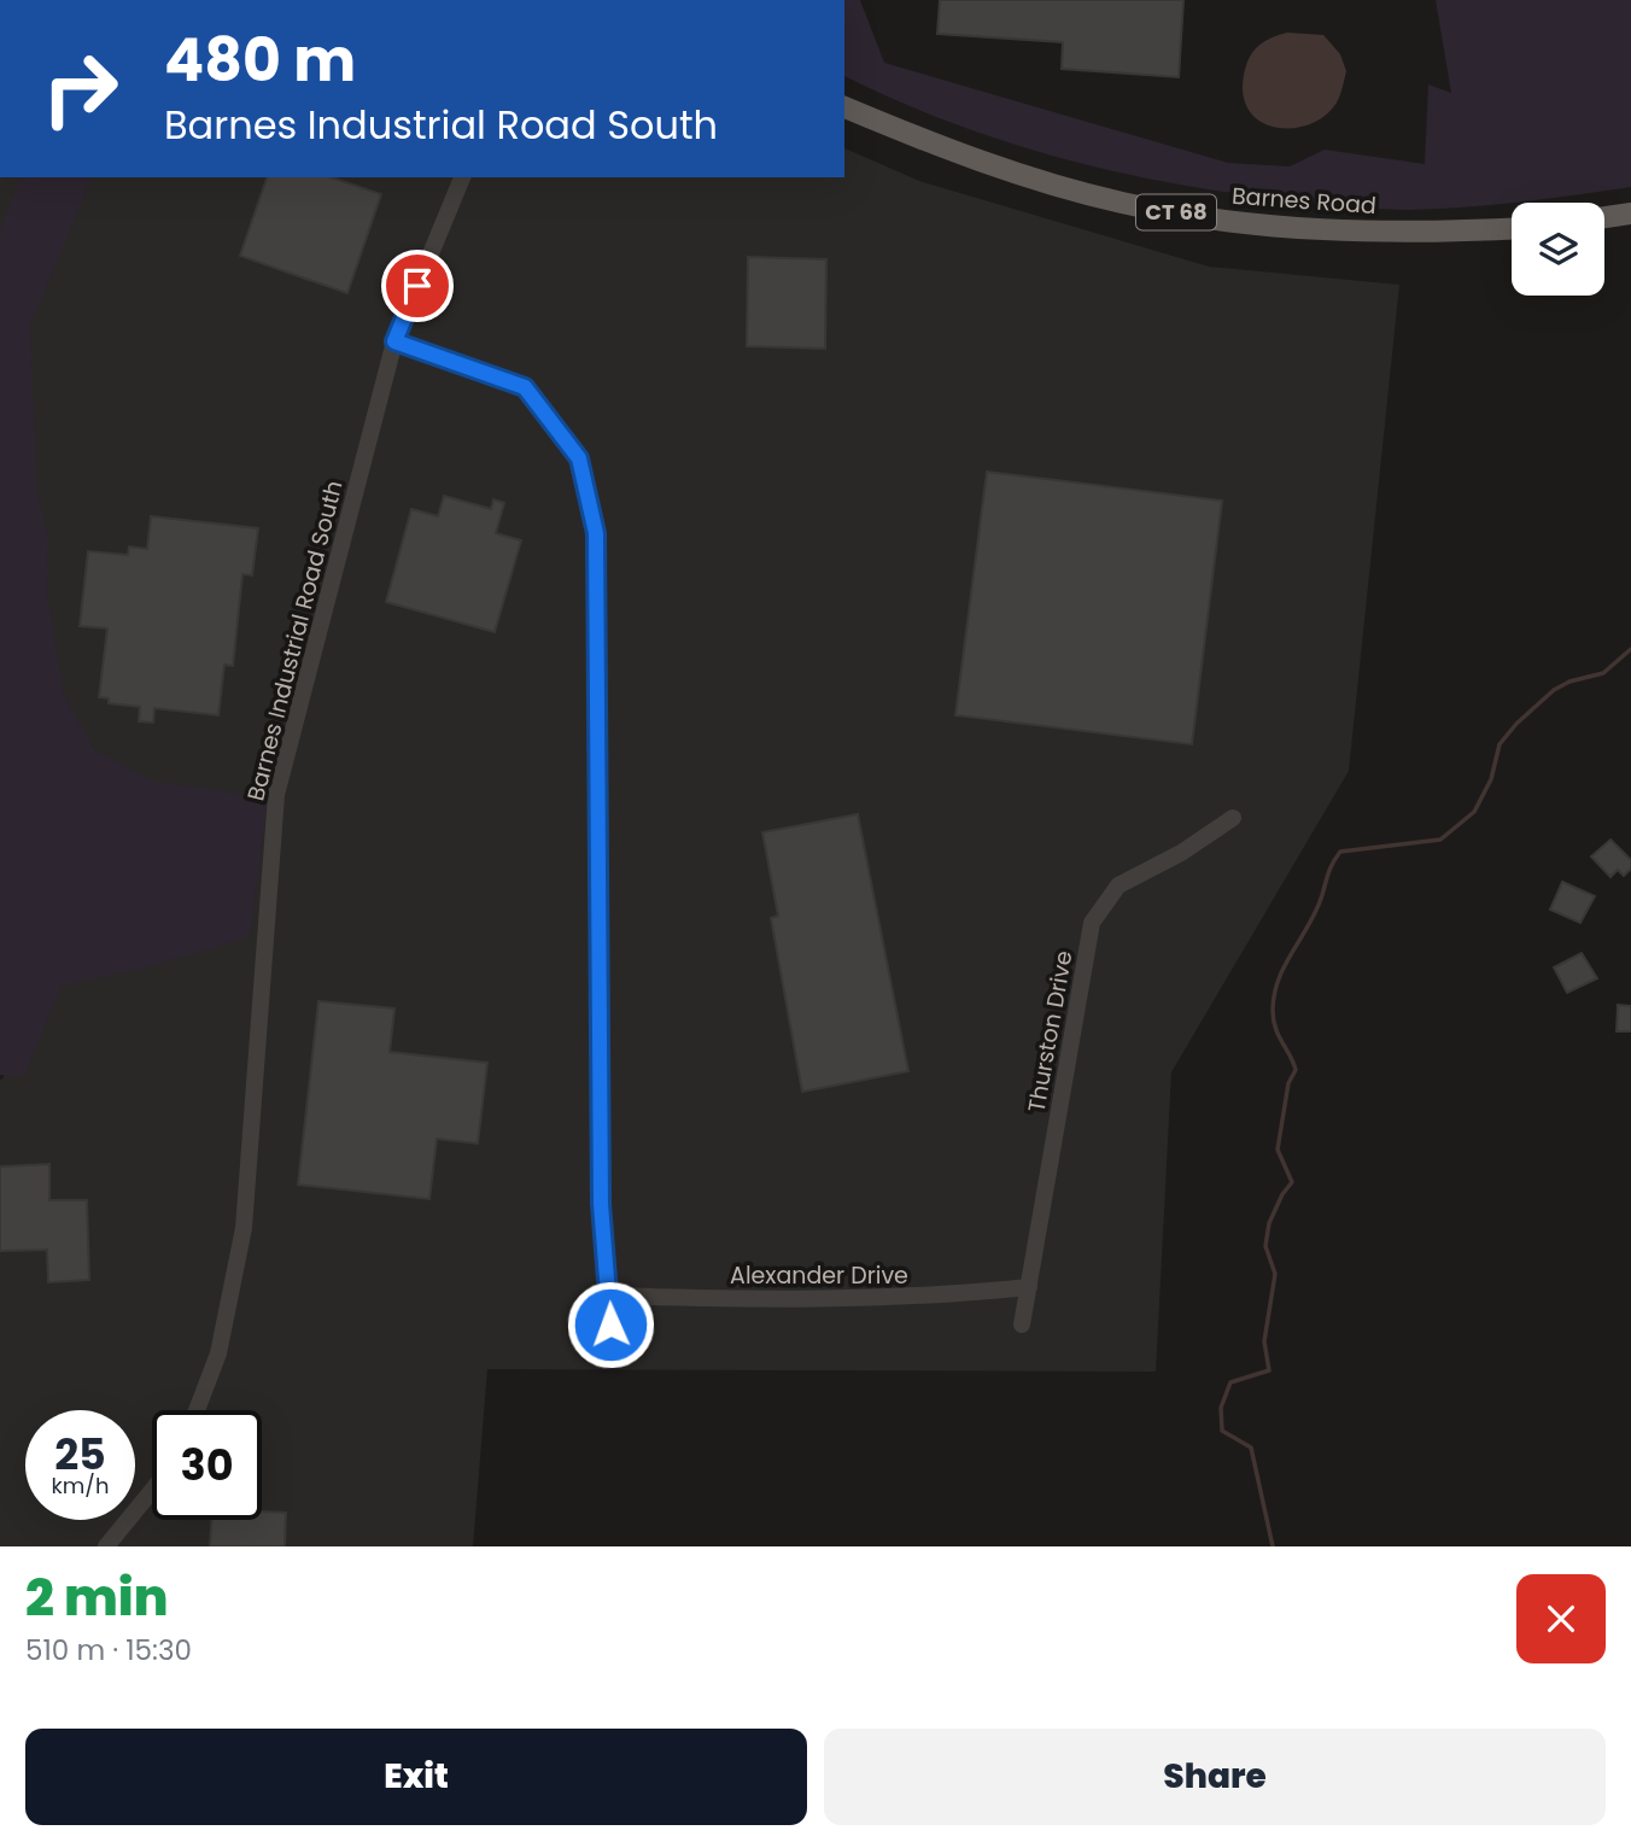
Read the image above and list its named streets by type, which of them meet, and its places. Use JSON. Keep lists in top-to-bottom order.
{
  "streets": {
    "main road": ["Barnes Road", "CT 68"],
    "street": ["Barnes Industrial Road South", "Thurston Drive", "Alexander Drive"]
  },
  "crossings": [
    ["Thurston Drive", "Alexander Drive"]
  ],
  "page": {
    "turn": ["480 m", "Barnes Industrial Road South"],
    "speed": "25 km/h",
    "limit": "30",
    "heading": ["2 min", "510 m · 15:30"],
    "buttons": ["Exit", "Share"]
  }
}
